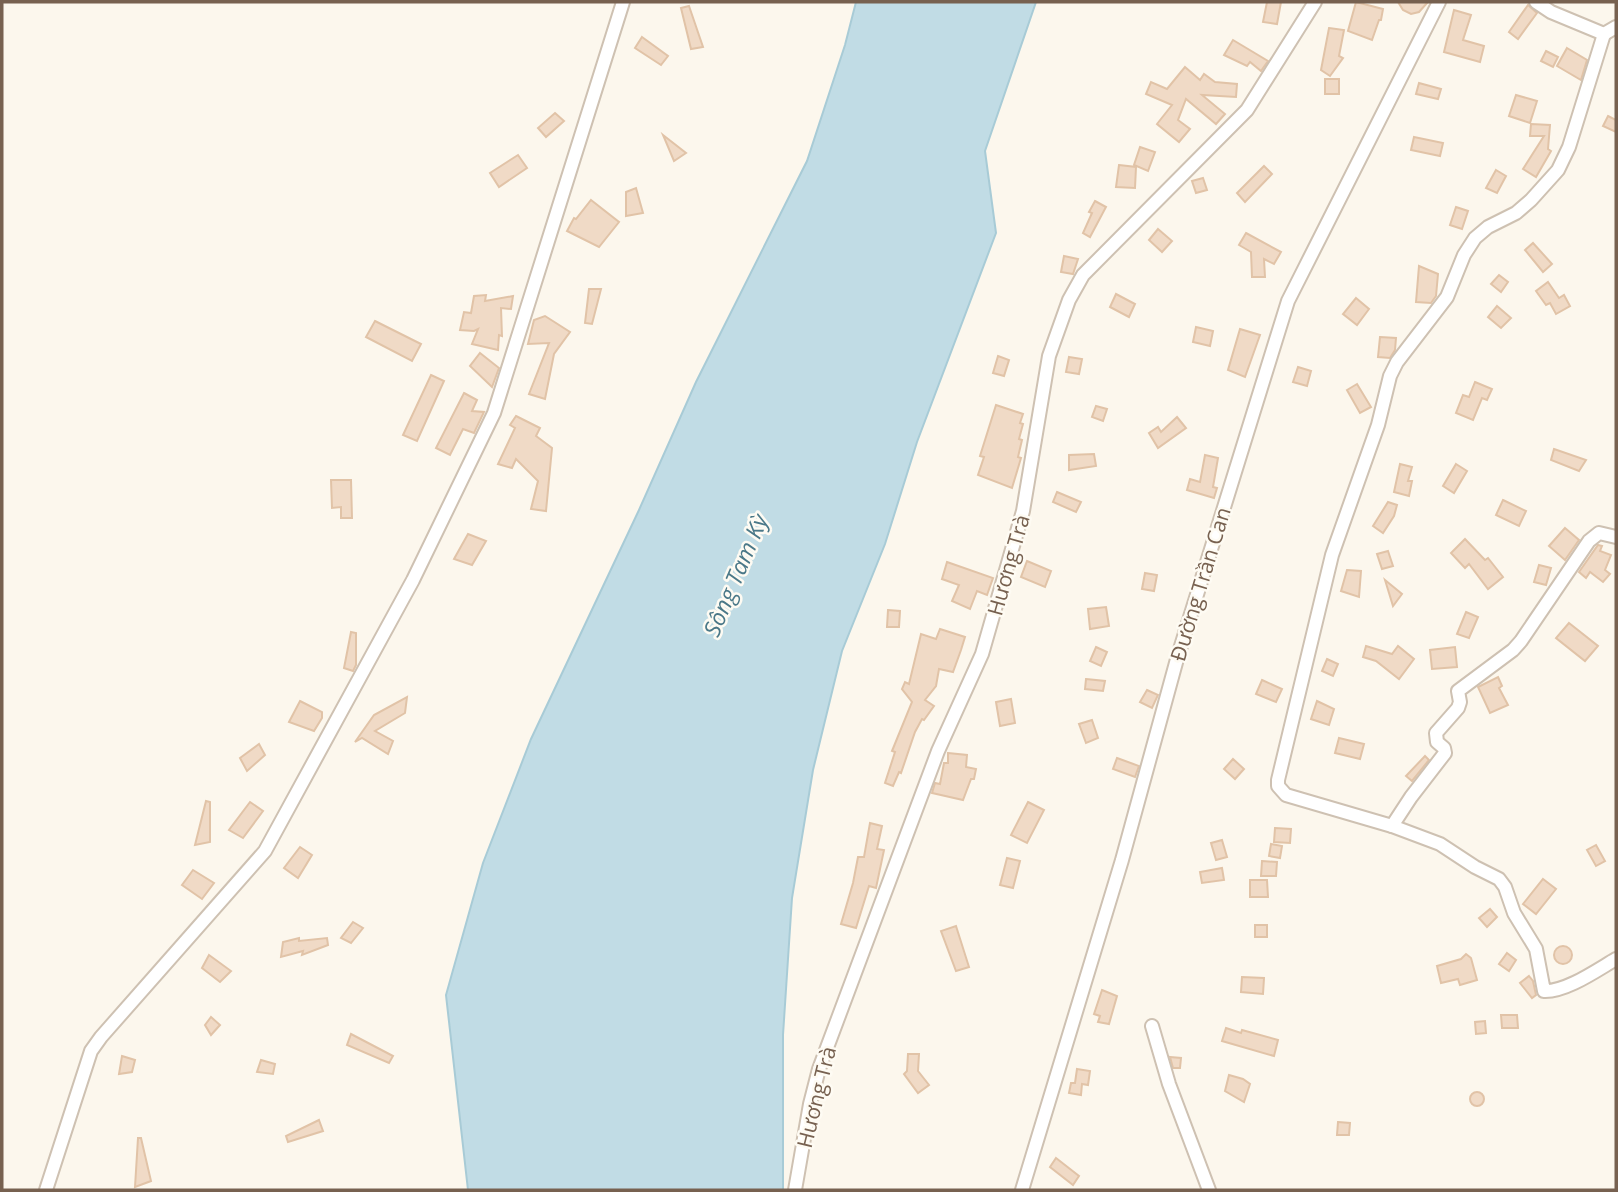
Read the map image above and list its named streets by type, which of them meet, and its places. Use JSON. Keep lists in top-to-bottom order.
{
  "streets": {
    "street": ["Hương Trà", "Đường Trần Can"]
  },
  "water": ["Sông Tam Kỳ"]
}
